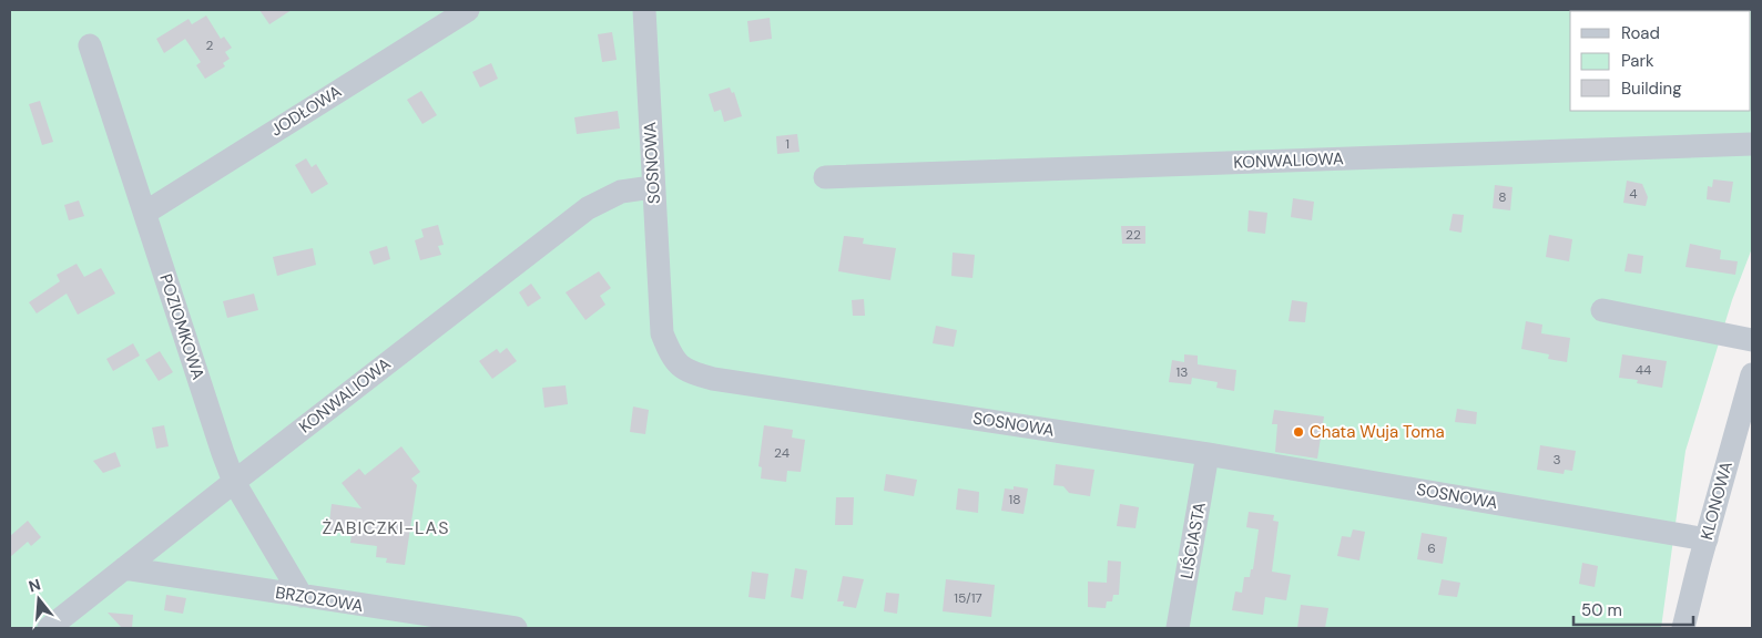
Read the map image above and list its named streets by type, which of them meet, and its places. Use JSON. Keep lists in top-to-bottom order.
{
  "streets": {
    "street": [
      "JODŁOWA",
      "KONWALIOWA",
      "SOSNOWA",
      "POZIOMKOWA",
      "KLONOWA",
      "LIŚCIASTA",
      "BRZOZOWA"
    ]
  },
  "crossings": [
    ["JODŁOWA", "POZIOMKOWA"],
    ["KONWALIOWA", "SOSNOWA"],
    ["KONWALIOWA", "POZIOMKOWA"],
    ["KONWALIOWA", "BRZOZOWA"],
    ["SOSNOWA", "KLONOWA"],
    ["SOSNOWA", "LIŚCIASTA"],
    ["POZIOMKOWA", "BRZOZOWA"]
  ],
  "districts": ["ŻABICZKI-LAS"],
  "places": ["Chata Wuja Toma"],
  "house_numbers": [
    "2",
    "1",
    "4",
    "8",
    "22",
    "44",
    "13",
    "24",
    "3",
    "18",
    "6",
    "15/17"
  ],
  "legend": ["Road", "Park", "Building"],
  "scale_bar": "50 m",
  "north": "top"
}
